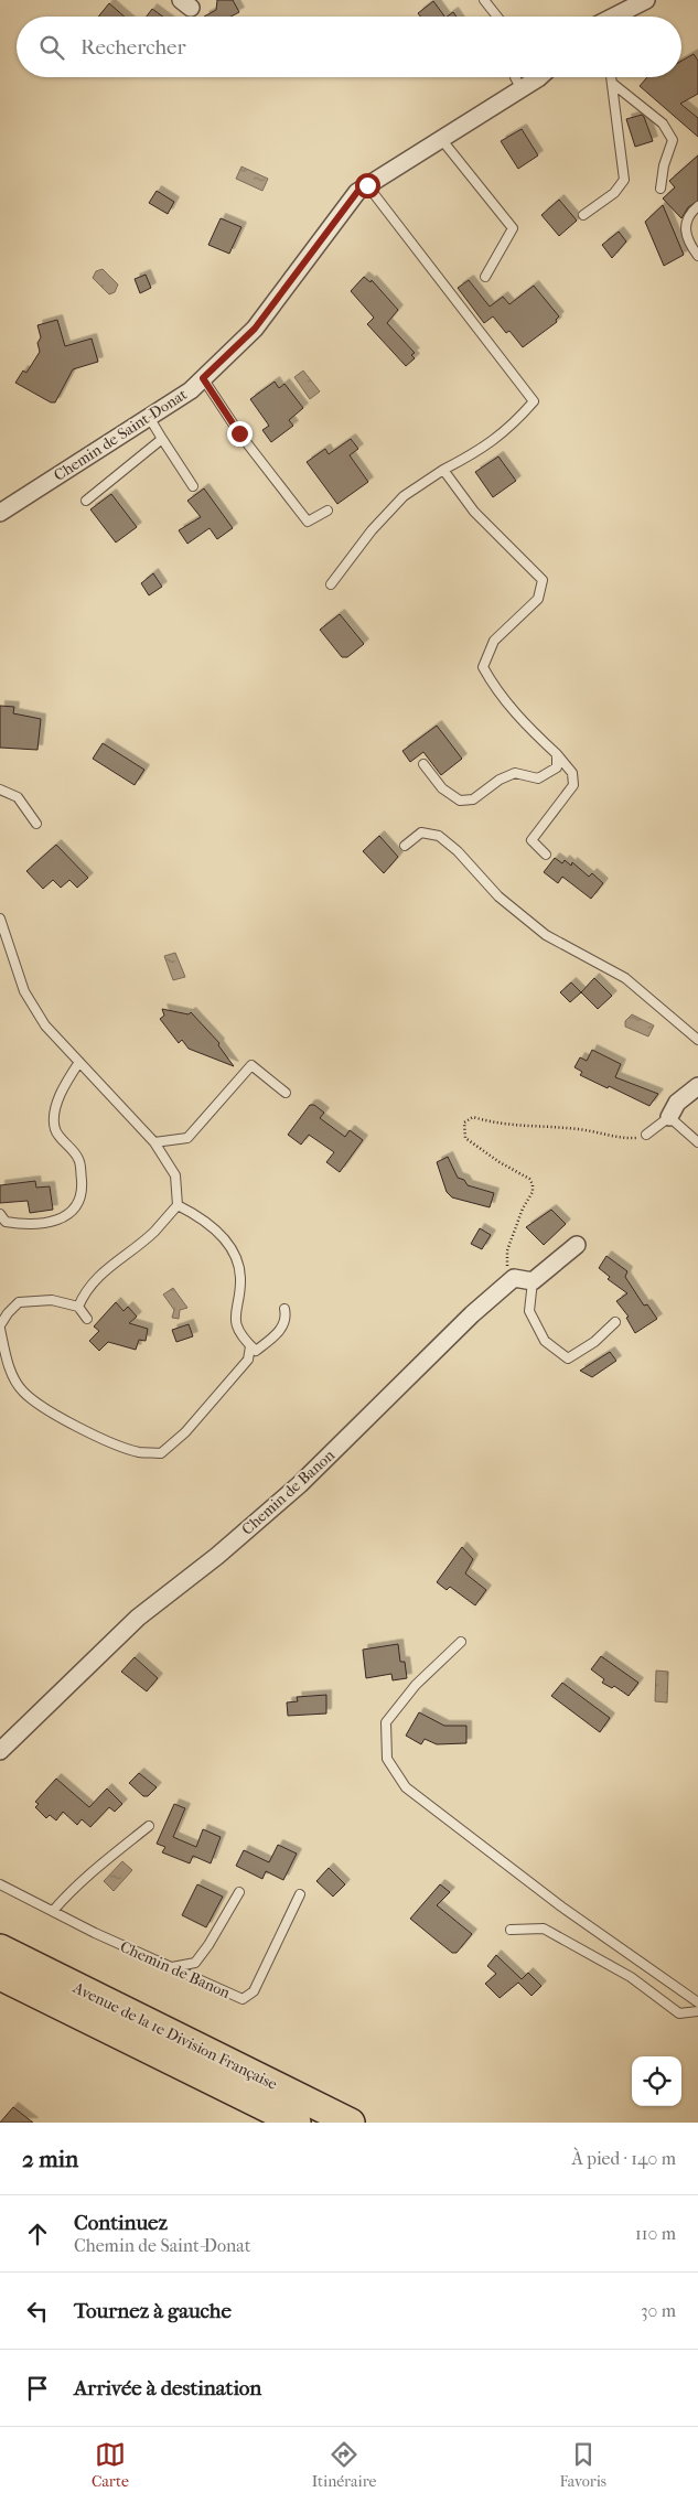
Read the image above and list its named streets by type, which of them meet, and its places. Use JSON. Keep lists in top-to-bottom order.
{
  "streets": {
    "highway": ["Avenue de la 1e Division Française"],
    "street": ["Chemin de Saint-Donat", "Chemin de Banon"]
  },
  "page": {
    "search": "Rechercher",
    "heading": ["2 min", "À pied · 140 m"],
    "list": [
      ["Continuez", "Chemin de Saint-Donat", "110 m"],
      ["Tournez à gauche", "30 m"],
      "Arrivée à destination"
    ],
    "nav": ["Carte", "Itinéraire", "Favoris"]
  }
}
